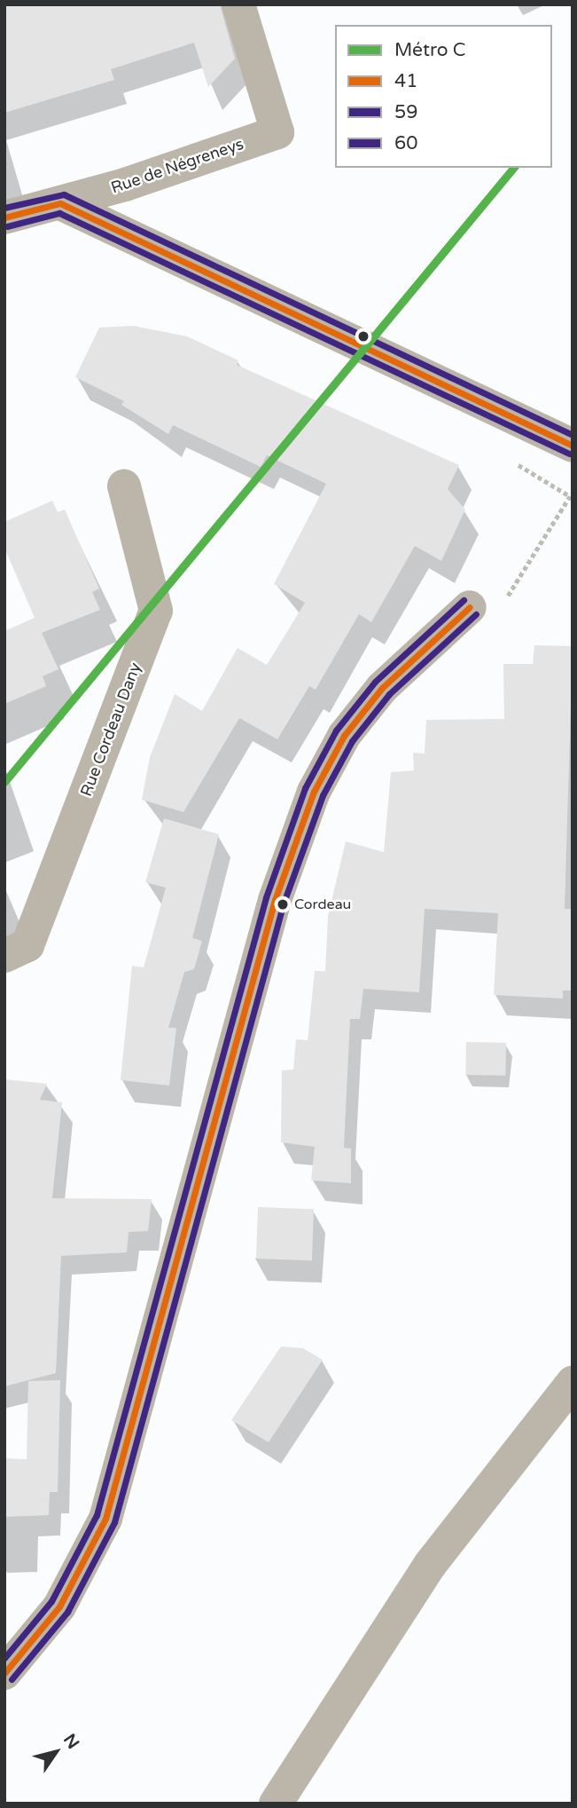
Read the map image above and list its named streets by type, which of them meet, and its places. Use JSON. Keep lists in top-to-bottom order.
{
  "streets": {
    "street": ["Rue de Négreneys", "Rue Cordeau Dany"]
  },
  "places": ["Cordeau"],
  "lines": [
    "metro line C",
    "transit line 60",
    "transit line 41",
    "transit line 59"
  ],
  "legend": [
    "Métro C",
    "41",
    "59",
    "60"
  ],
  "north": "top right"
}
